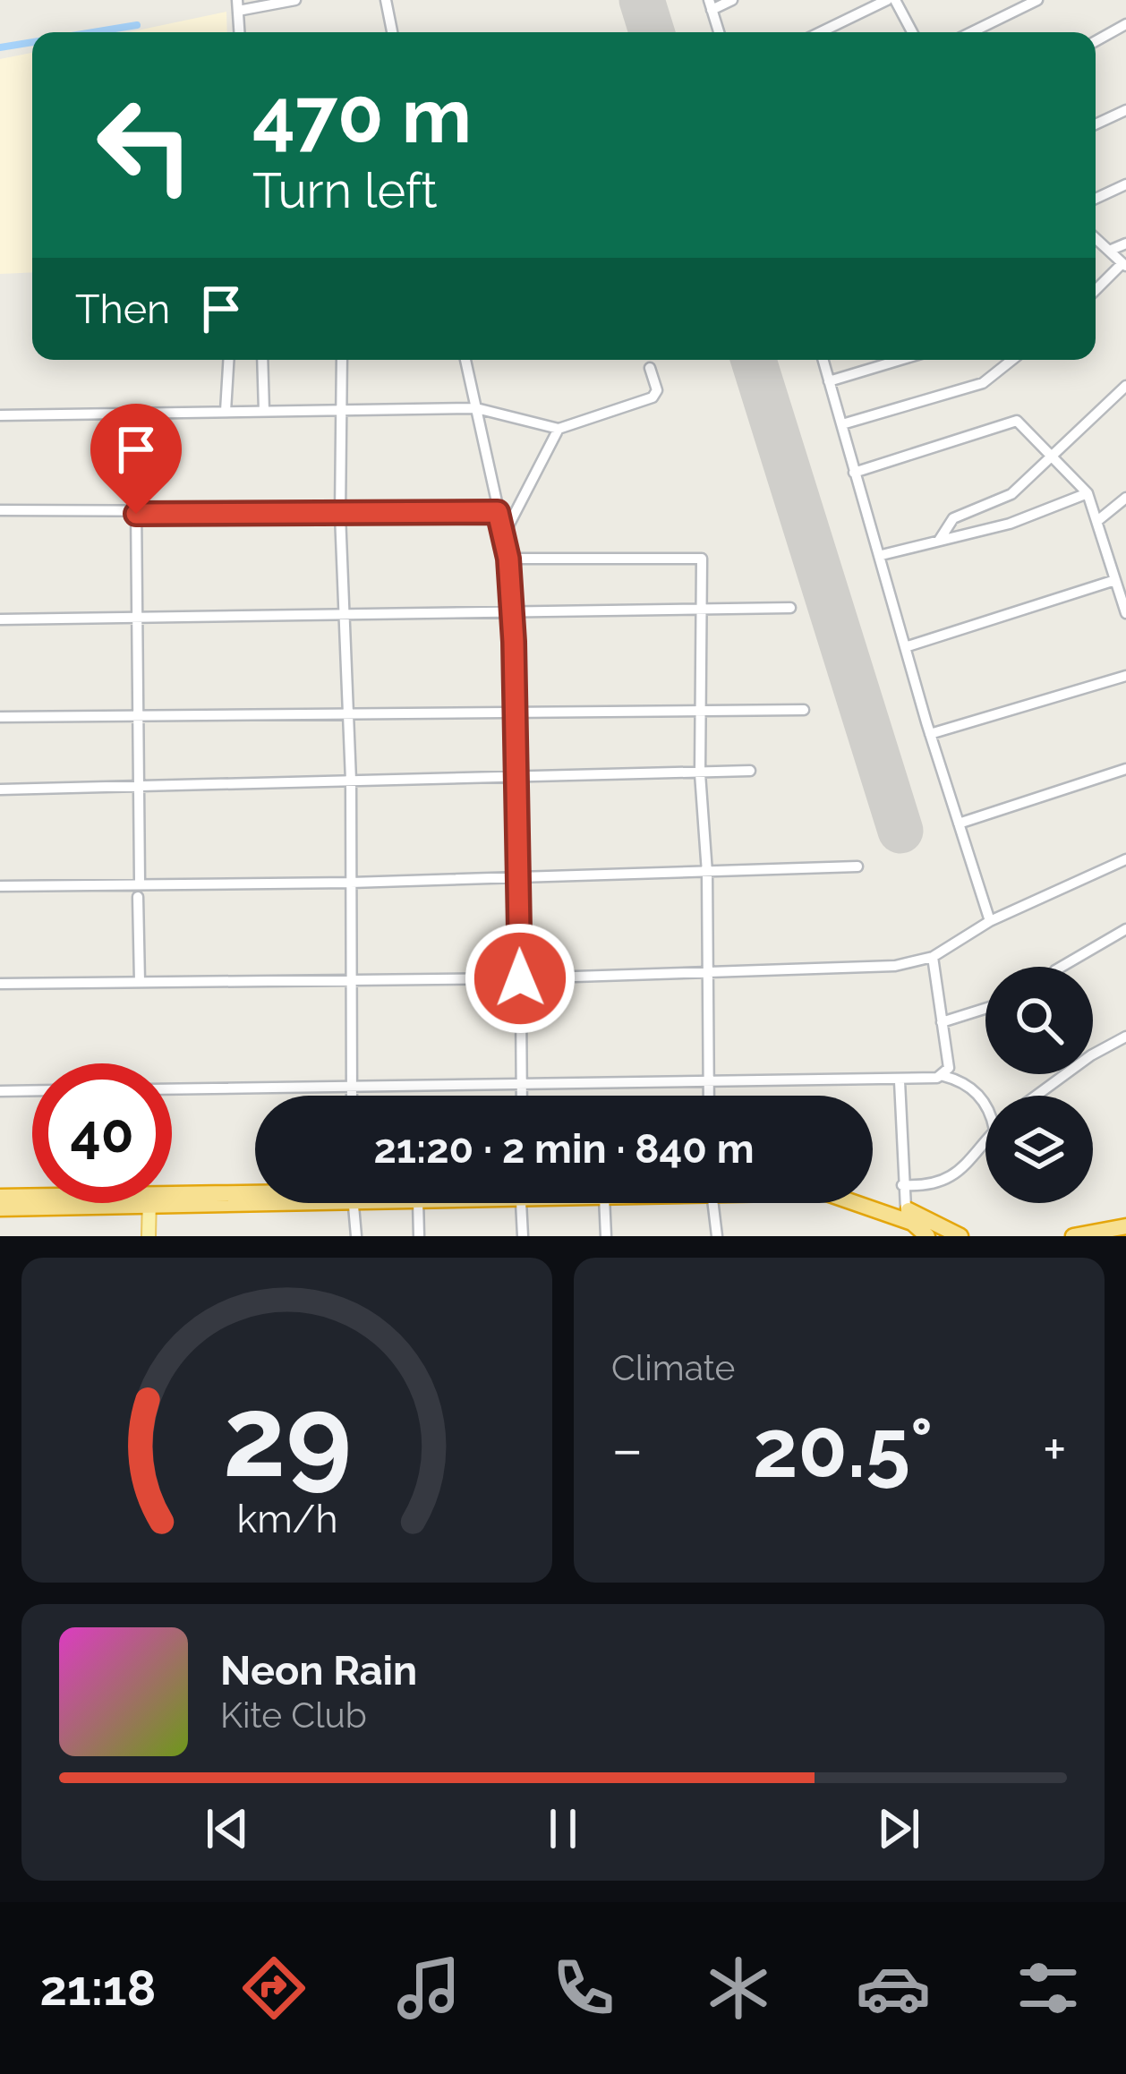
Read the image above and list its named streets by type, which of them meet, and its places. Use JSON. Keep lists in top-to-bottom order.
{
  "page": {
    "turn": ["470 m", "Turn left"],
    "then": "Then",
    "limit": "40",
    "trip": "21:20 · 2 min · 840 m",
    "tile": "Climate",
    "heat": ["−", "20.5°", "+"],
    "song": ["Neon Rain", "Kite Club"],
    "tabs": "21:18",
    "gauge": ["29", "km/h"]
  }
}
